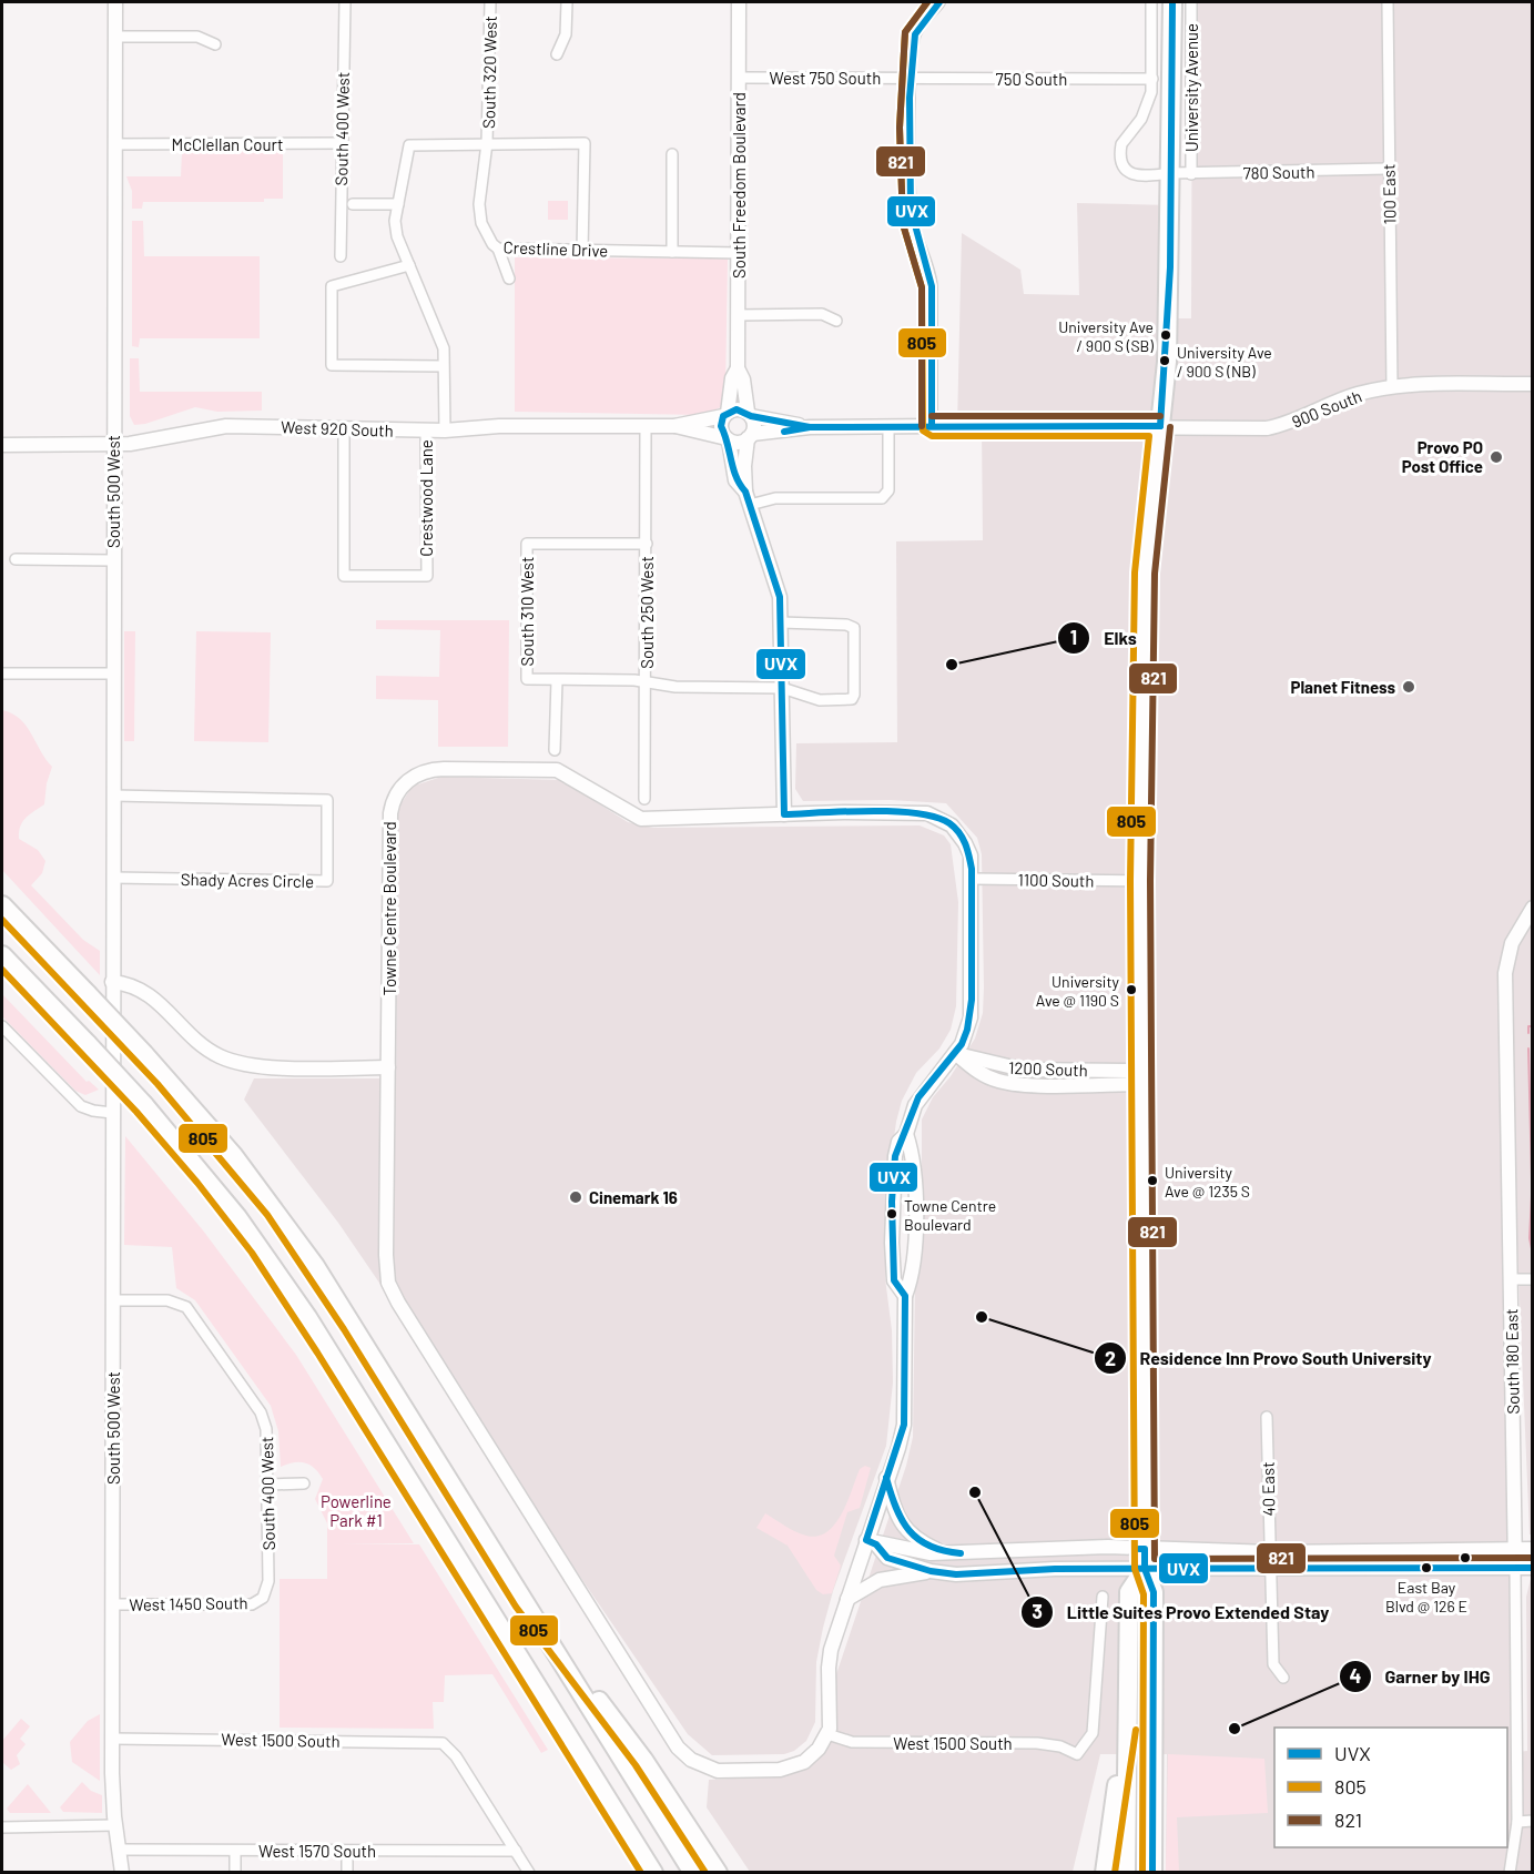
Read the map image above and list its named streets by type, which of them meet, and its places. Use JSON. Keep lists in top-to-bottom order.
{
  "streets": {
    "street": [
      "South 320 West",
      "West 750 South",
      "750 South",
      "University Avenue",
      "South 400 West",
      "McClellan Court",
      "780 South",
      "South Freedom Boulevard",
      "100 East",
      "Crestline Drive",
      "900 South",
      "West 920 South",
      "South 500 West",
      "Crestwood Lane",
      "South 310 West",
      "South 250 West",
      "Shady Acres Circle",
      "1100 South",
      "Towne Centre Boulevard",
      "1200 South",
      "South 180 East",
      "40 East",
      "West 1450 South",
      "West 1500 South",
      "West 1570 South"
    ]
  },
  "crossings": [
    ["South 320 West", "Crestline Drive"],
    ["West 750 South", "750 South"],
    ["West 750 South", "South Freedom Boulevard"],
    ["750 South", "University Avenue"],
    ["University Avenue", "780 South"],
    ["South 400 West", "McClellan Court"],
    ["South 400 West", "South 500 West"],
    ["South 400 West", "West 1450 South"],
    ["McClellan Court", "South 500 West"],
    ["780 South", "100 East"],
    ["South Freedom Boulevard", "Crestline Drive"],
    ["South Freedom Boulevard", "West 920 South"],
    ["100 East", "900 South"],
    ["West 920 South", "South 500 West"],
    ["West 920 South", "Crestwood Lane"],
    ["West 920 South", "South 250 West"],
    ["South 500 West", "Shady Acres Circle"],
    ["South 500 West", "West 1450 South"],
    ["South 500 West", "West 1500 South"],
    ["South 500 West", "West 1570 South"],
    ["South 310 West", "South 250 West"],
    ["1100 South", "Towne Centre Boulevard"],
    ["Towne Centre Boulevard", "1200 South"],
    ["Towne Centre Boulevard", "West 1500 South"],
    ["West 1500 South", "West 1570 South"]
  ],
  "parks": ["Powerline Park #1"],
  "places": [
    "University Ave / 900 S (SB)",
    "University Ave / 900 S (NB)",
    "Provo PO Post Office",
    "Elks",
    "Planet Fitness",
    "University Ave @ 1190 S",
    "University Ave @ 1235 S",
    "Cinemark 16",
    "Towne Centre Boulevard",
    "Residence Inn Provo South University",
    "Little Suites Provo Extended Stay",
    "East Bay Blvd @ 126 E",
    "Garner by IHG"
  ],
  "lines": ["transit line UVX", "transit line 805", "transit line 821"],
  "legend": ["UVX", "805", "821"]
}
